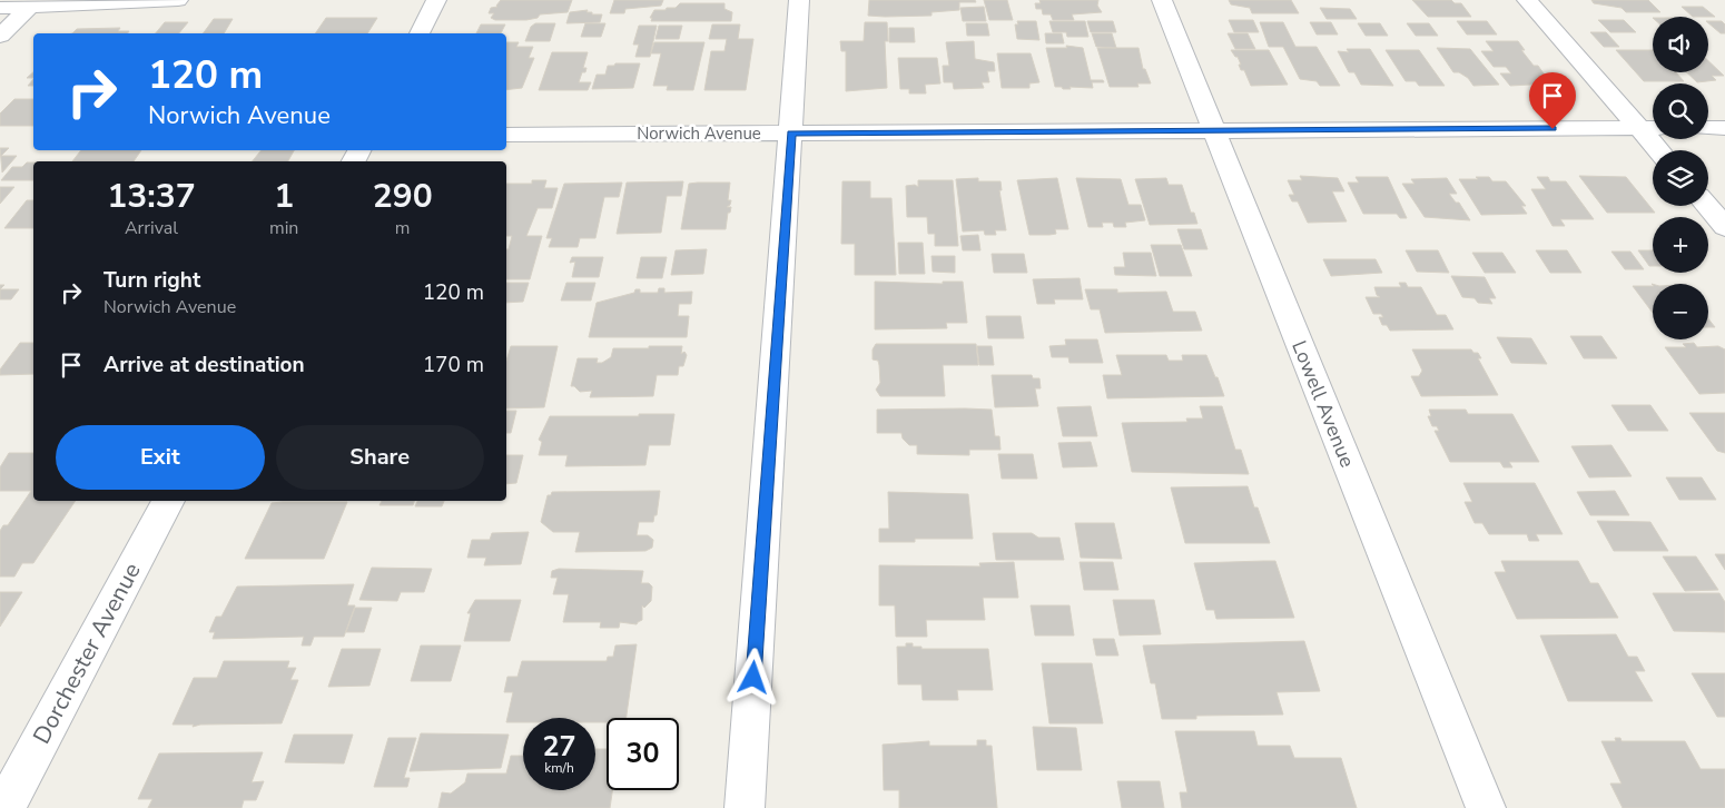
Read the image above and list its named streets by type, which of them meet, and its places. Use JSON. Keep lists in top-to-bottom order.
{
  "streets": {
    "street": ["Norwich Avenue", "Lowell Avenue", "Dorchester Avenue"]
  },
  "crossings": [
    ["Norwich Avenue", "Lowell Avenue"]
  ],
  "page": {
    "map_buttons": ["+", "−"],
    "turn": ["120 m", "Norwich Avenue"],
    "eta": [
      "13:37",
      "Arrival",
      "1",
      "min",
      "290",
      "m"
    ],
    "list": [
      {
        "name": "Turn right",
        "note": "Norwich Avenue",
        "value": "120 m"
      },
      {
        "name": "Arrive at destination",
        "value": "170 m"
      }
    ],
    "buttons": ["Exit", "Share"],
    "speed": "27 km/h",
    "limit": "30"
  }
}
